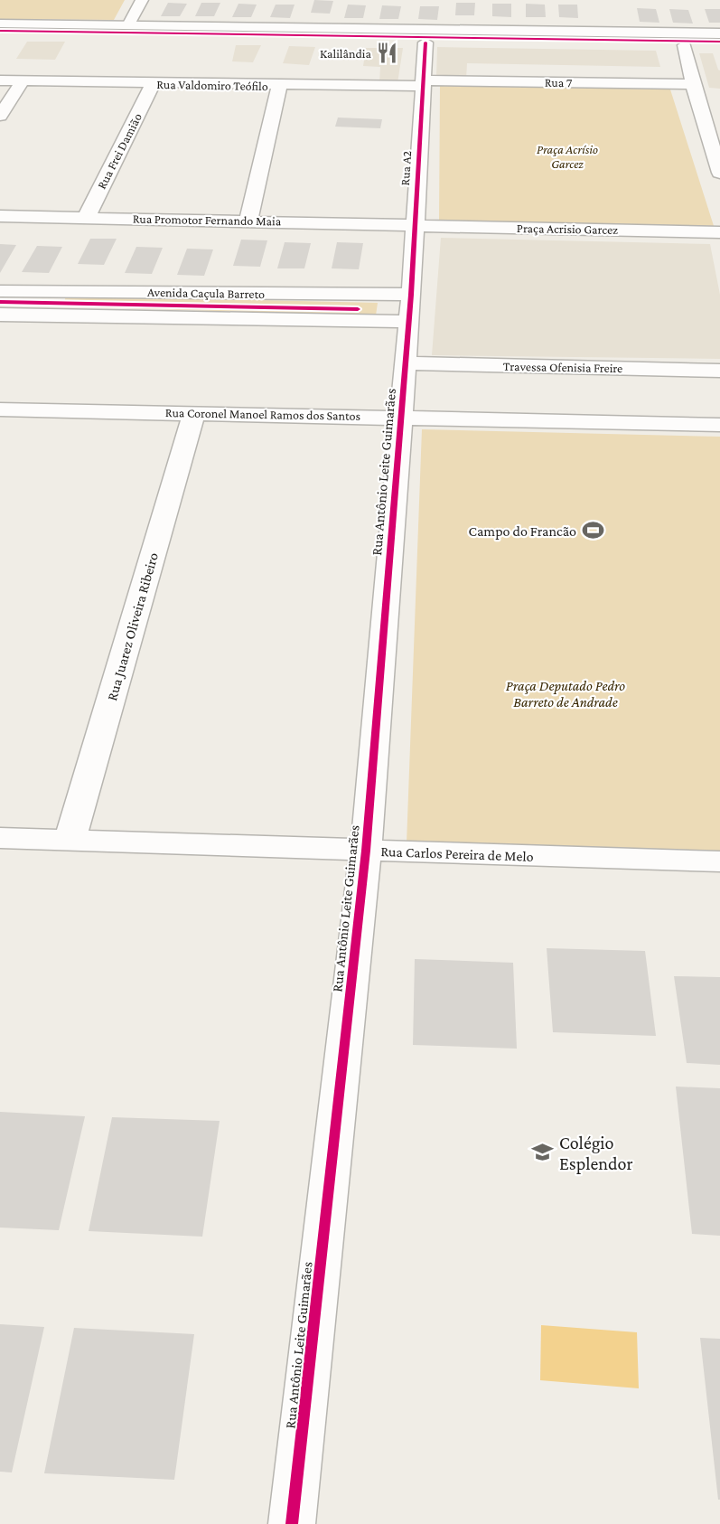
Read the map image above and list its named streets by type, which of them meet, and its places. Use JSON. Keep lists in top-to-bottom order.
{
  "streets": {
    "street": [
      "Rua 7",
      "Rua Valdomiro Teófilo",
      "Rua Frei Damião",
      "Rua A2",
      "Rua Promotor Fernando Maia",
      "Praça Acrisio Garcez",
      "Avenida Caçula Barreto",
      "Travessa Ofenisia Freire",
      "Rua Coronel Manoel Ramos dos Santos",
      "Rua Antônio Leite Guimarães",
      "Rua Juarez Oliveira Ribeiro",
      "Rua Carlos Pereira de Melo"
    ]
  },
  "crossings": [
    ["Rua 7", "Rua Valdomiro Teófilo"],
    ["Rua 7", "Rua A2"],
    ["Rua Valdomiro Teófilo", "Rua Frei Damião"],
    ["Rua Valdomiro Teófilo", "Rua A2"],
    ["Rua Frei Damião", "Rua Promotor Fernando Maia"],
    ["Rua A2", "Rua Promotor Fernando Maia"],
    ["Rua A2", "Praça Acrisio Garcez"],
    ["Rua A2", "Avenida Caçula Barreto"],
    ["Rua A2", "Rua Antônio Leite Guimarães"],
    ["Rua Promotor Fernando Maia", "Praça Acrisio Garcez"],
    ["Avenida Caçula Barreto", "Rua Antônio Leite Guimarães"],
    ["Travessa Ofenisia Freire", "Rua Antônio Leite Guimarães"],
    ["Rua Coronel Manoel Ramos dos Santos", "Rua Antônio Leite Guimarães"],
    ["Rua Coronel Manoel Ramos dos Santos", "Rua Juarez Oliveira Ribeiro"],
    ["Rua Antônio Leite Guimarães", "Rua Carlos Pereira de Melo"],
    ["Rua Juarez Oliveira Ribeiro", "Rua Carlos Pereira de Melo"]
  ],
  "parks": ["Praça Acrísio Garcez", "Praça Deputado Pedro Barreto de Andrade"],
  "places": {
    "restaurant": ["Kalilândia"],
    "sports": ["Campo do Francão"],
    "school or university": ["Colégio Esplendor"]
  }
}
